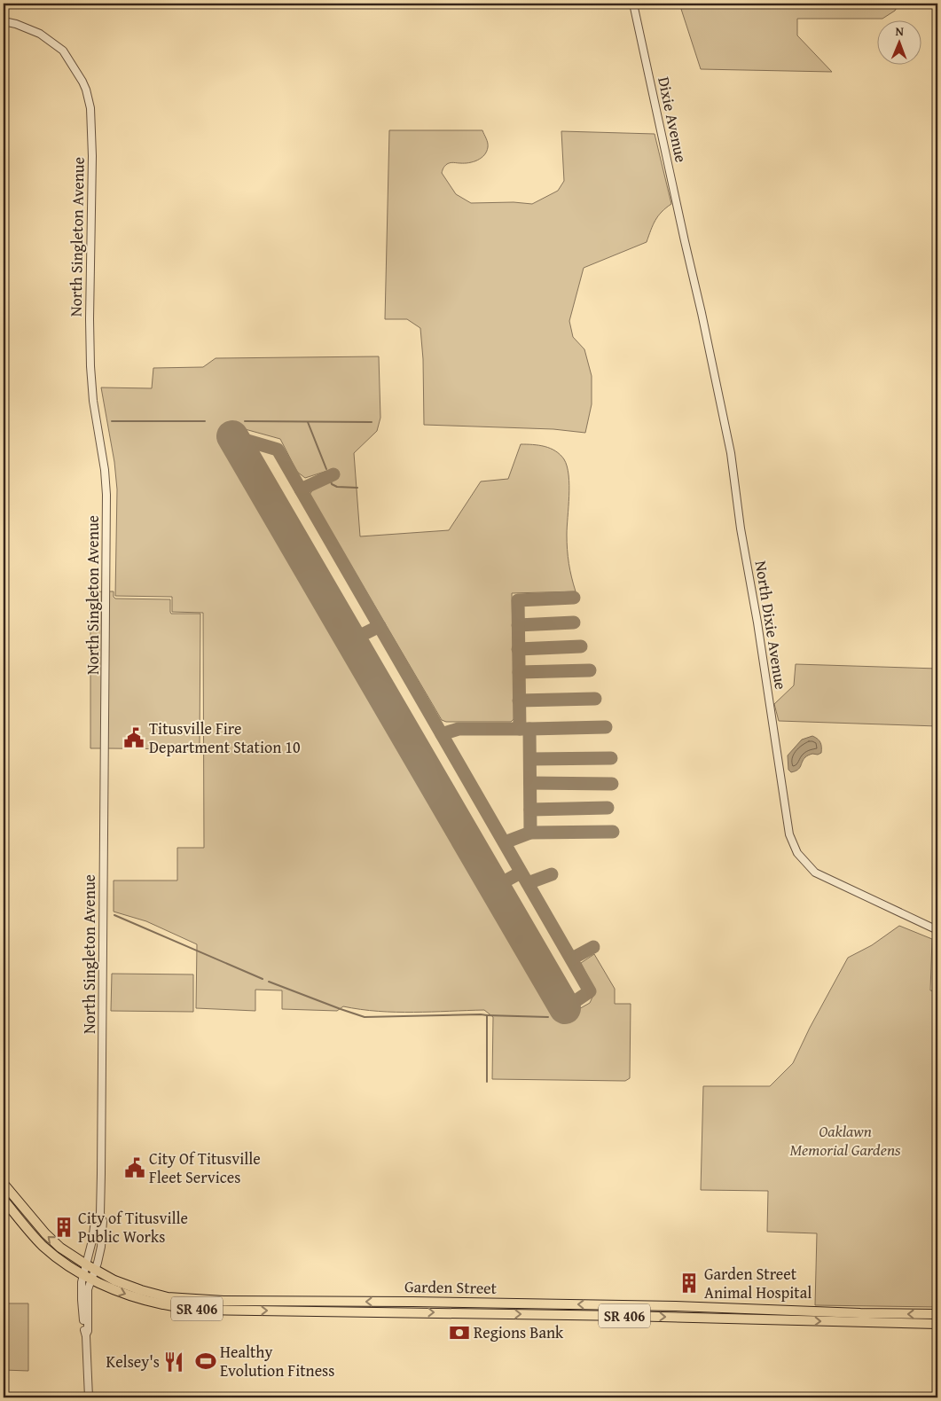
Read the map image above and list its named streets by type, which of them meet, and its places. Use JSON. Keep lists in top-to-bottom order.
{
  "streets": {
    "main road": ["Garden Street", "SR 406"],
    "street": ["Dixie Avenue", "North Singleton Avenue", "North Dixie Avenue"]
  },
  "crossings": [
    ["Dixie Avenue", "North Dixie Avenue"],
    ["North Singleton Avenue", "Garden Street"]
  ],
  "parks": ["Oaklawn Memorial Gardens"],
  "places": {
    "public building": ["Titusville Fire Department Station 10", "City Of Titusville Fleet Services"],
    "building": ["City of Titusville Public Works", "Garden Street Animal Hospital"],
    "bank": ["Regions Bank"],
    "sports": ["Healthy Evolution Fitness"],
    "restaurant": ["Kelsey's"]
  },
  "north": "top"
}
